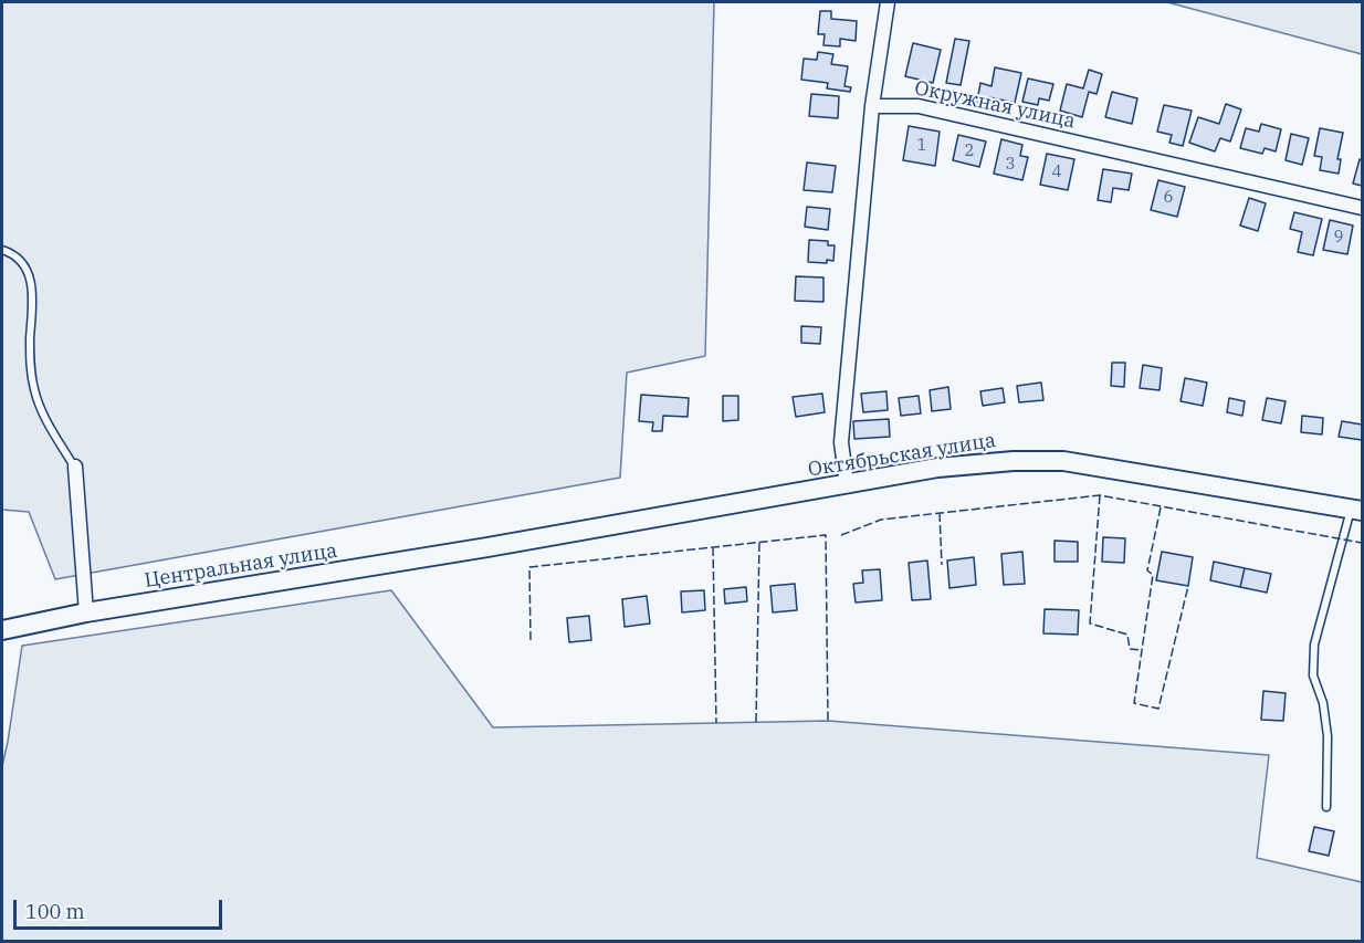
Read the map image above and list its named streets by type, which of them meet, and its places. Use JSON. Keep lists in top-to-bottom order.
{
  "streets": {
    "main road": ["Октябрьская улица", "Центральная улица"],
    "street": ["Окружная улица"]
  },
  "crossings": [
    ["Октябрьская улица", "Центральная улица"]
  ],
  "house_numbers": [
    "1",
    "2",
    "3",
    "4",
    "6",
    "9"
  ],
  "scale_bar": "100 m"
}
